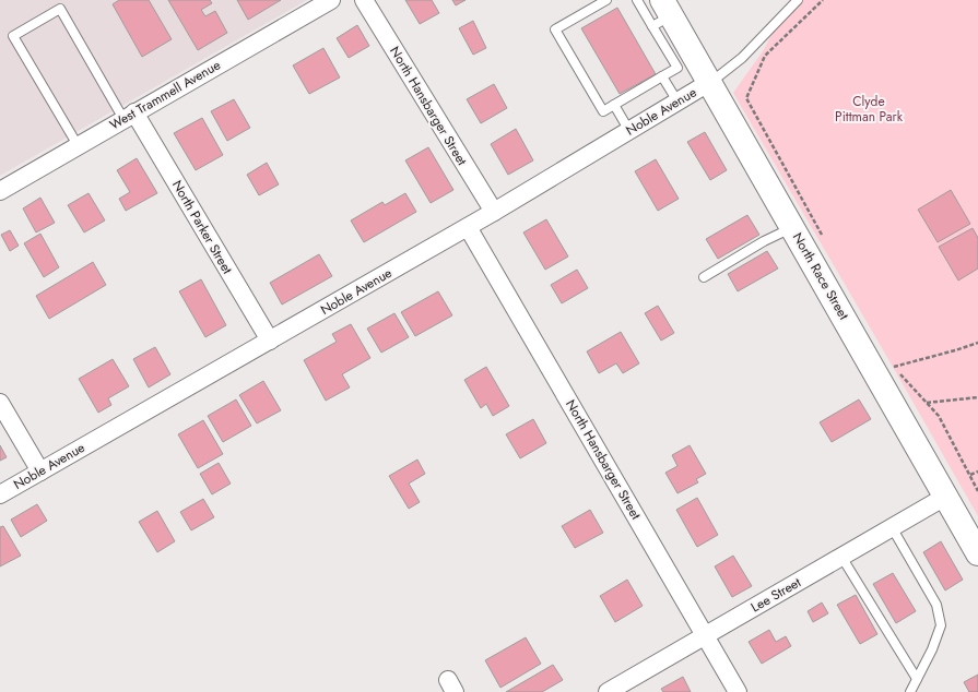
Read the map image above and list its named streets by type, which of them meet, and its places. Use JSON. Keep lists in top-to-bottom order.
{
  "streets": {
    "main road": ["North Race Street"],
    "street": [
      "West Trammell Avenue",
      "North Hansbarger Street",
      "Noble Avenue",
      "North Parker Street",
      "Lee Street"
    ]
  },
  "crossings": [
    ["West Trammell Avenue", "North Parker Street"],
    ["North Hansbarger Street", "Noble Avenue"],
    ["North Hansbarger Street", "Lee Street"],
    ["Noble Avenue", "North Parker Street"],
    ["Noble Avenue", "North Race Street"],
    ["North Race Street", "Lee Street"]
  ],
  "parks": ["Clyde Pittman Park"]
}
